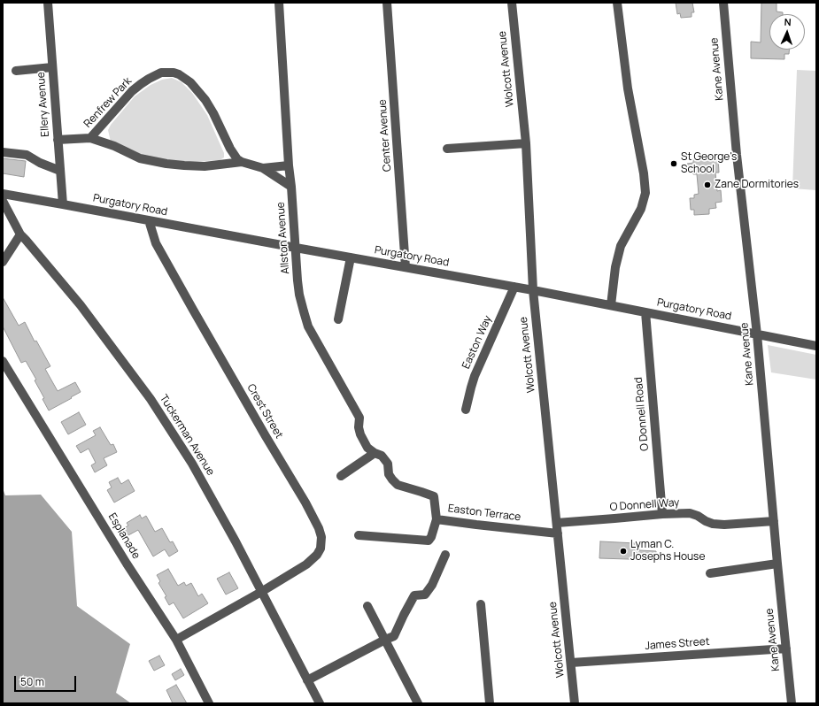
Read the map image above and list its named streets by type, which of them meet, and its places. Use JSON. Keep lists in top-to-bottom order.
{
  "streets": {
    "street": [
      "Wolcott Avenue",
      "Kane Avenue",
      "Renfrew Park",
      "Ellery Avenue",
      "Center Avenue",
      "Purgatory Road",
      "Allston Avenue",
      "Easton Way",
      "Crest Street",
      "O Donnell Road",
      "Tuckerman Avenue",
      "O Donnell Way",
      "Easton Terrace",
      "Esplanade",
      "James Street"
    ]
  },
  "crossings": [
    ["Wolcott Avenue", "Purgatory Road"],
    ["Wolcott Avenue", "O Donnell Way"],
    ["Wolcott Avenue", "Easton Terrace"],
    ["Wolcott Avenue", "James Street"],
    ["Kane Avenue", "Purgatory Road"],
    ["Kane Avenue", "O Donnell Way"],
    ["Kane Avenue", "James Street"],
    ["Renfrew Park", "Ellery Avenue"],
    ["Renfrew Park", "Allston Avenue"],
    ["Ellery Avenue", "Purgatory Road"],
    ["Center Avenue", "Purgatory Road"],
    ["Purgatory Road", "Allston Avenue"],
    ["Purgatory Road", "Easton Way"],
    ["Purgatory Road", "Crest Street"],
    ["Purgatory Road", "O Donnell Road"],
    ["Allston Avenue", "Easton Terrace"],
    ["Crest Street", "Tuckerman Avenue"],
    ["O Donnell Road", "O Donnell Way"]
  ],
  "places": ["St George's School", "Zane Dormitories", "Lyman C. Josephs House"],
  "scale_bar": "50 m",
  "north": "top"
}
